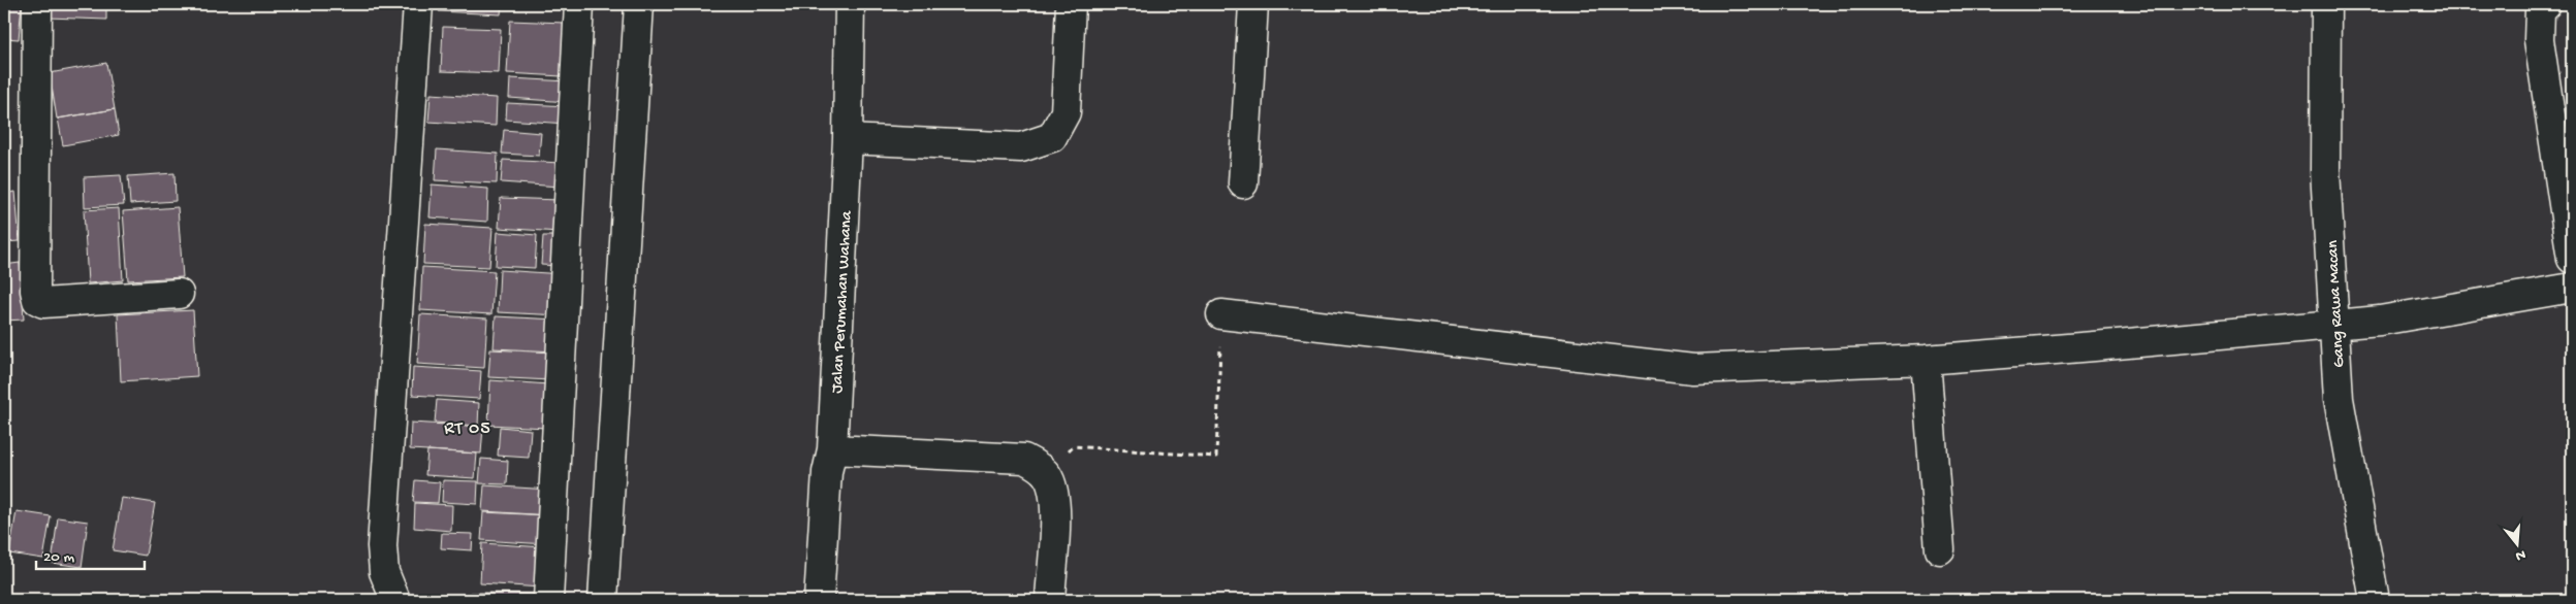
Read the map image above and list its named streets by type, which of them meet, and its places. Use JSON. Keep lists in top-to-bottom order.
{
  "streets": {
    "street": ["Jalan Perumahan Wahana", "Gang Rawa Macan"]
  },
  "districts": ["RT 05"],
  "scale_bar": "20 m",
  "north": "bottom"
}
